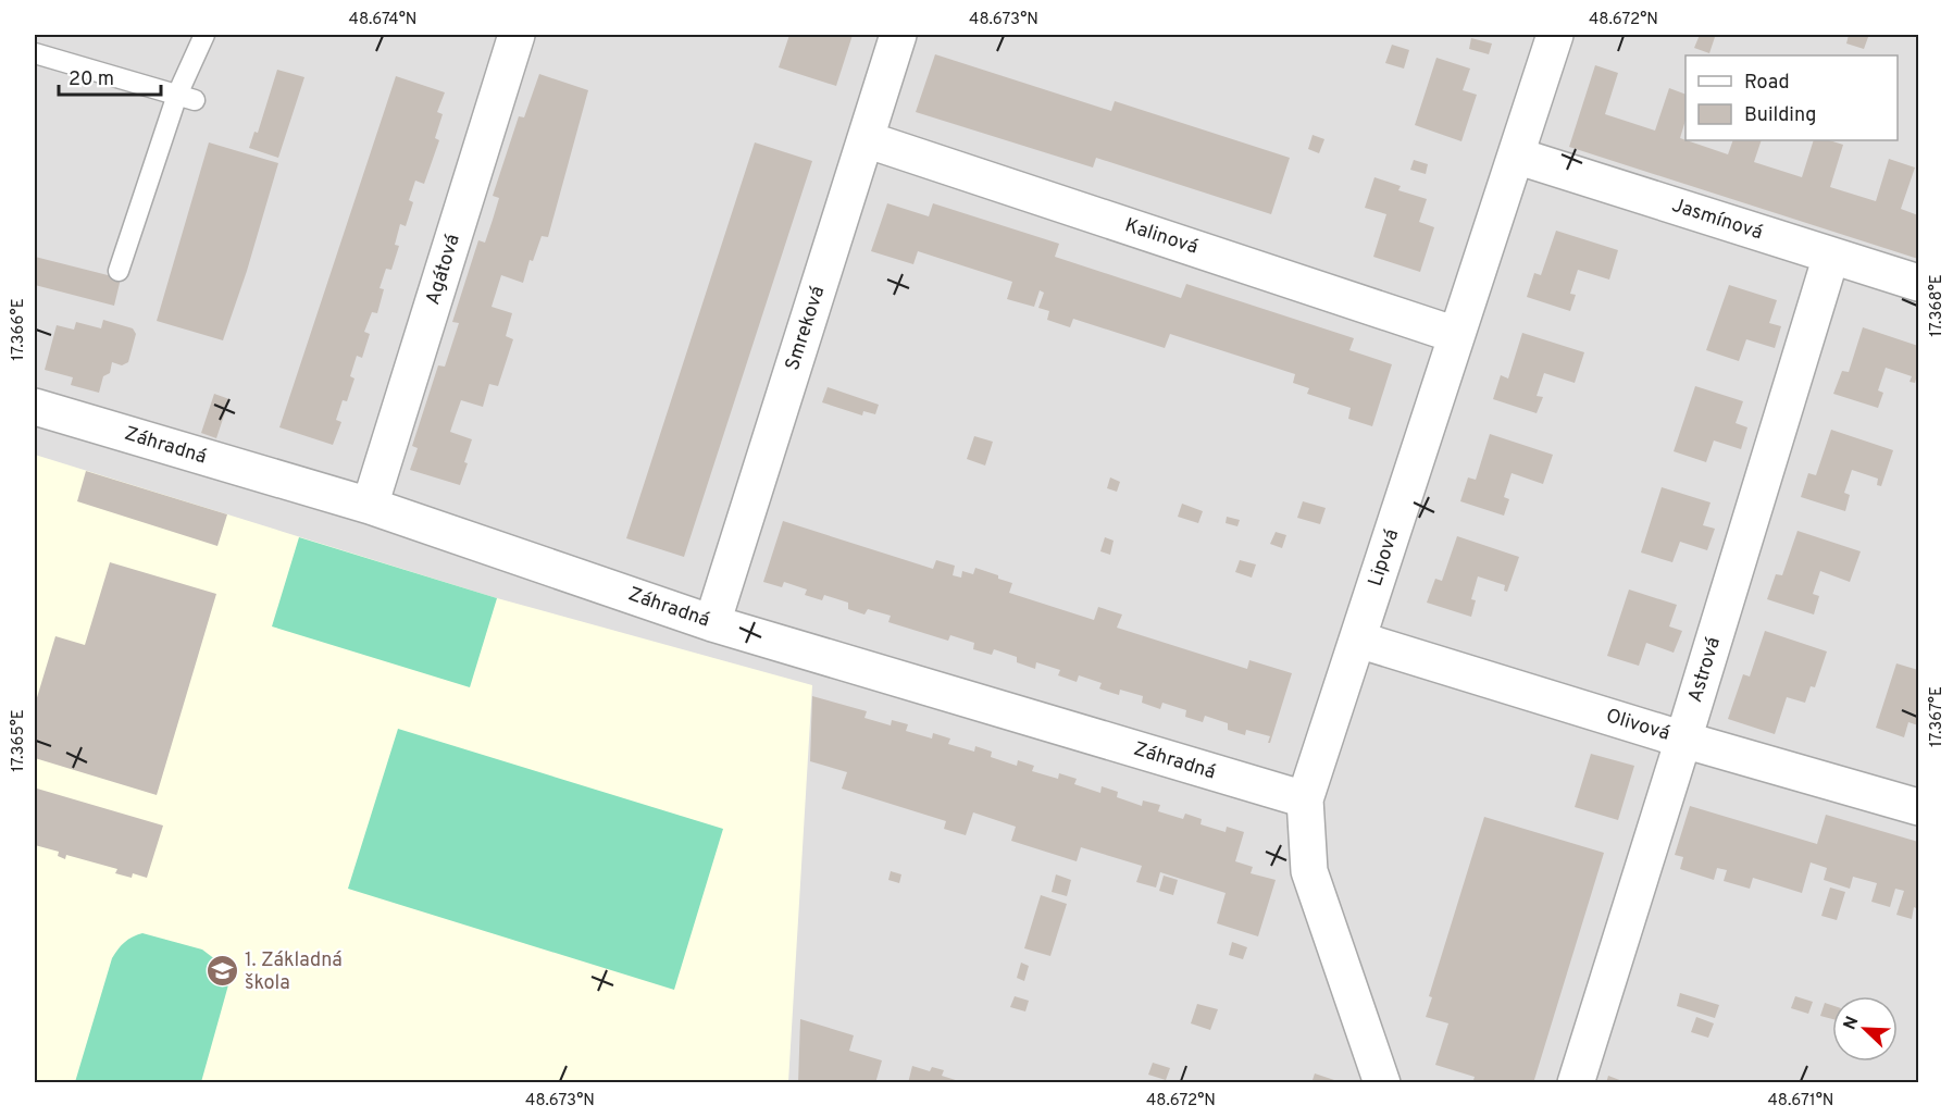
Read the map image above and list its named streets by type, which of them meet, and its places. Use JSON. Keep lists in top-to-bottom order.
{
  "streets": {
    "street": [
      "Jasmínová",
      "Kalinová",
      "Agátová",
      "Smreková",
      "Záhradná",
      "Lipová",
      "Astrová",
      "Olivová"
    ]
  },
  "crossings": [
    ["Jasmínová", "Lipová"],
    ["Jasmínová", "Astrová"],
    ["Kalinová", "Smreková"],
    ["Kalinová", "Lipová"],
    ["Agátová", "Záhradná"],
    ["Smreková", "Záhradná"],
    ["Záhradná", "Lipová"],
    ["Lipová", "Olivová"],
    ["Astrová", "Olivová"]
  ],
  "places": {
    "school or university": ["1. Základná škola"]
  },
  "legend": ["Road", "Building"],
  "scale_bar": "20 m",
  "north": "top left",
  "coordinates": [
    "48.674°N",
    "48.673°N",
    "48.672°N",
    "17.368°E",
    "17.366°E",
    "17.367°E",
    "17.365°E",
    "48.671°N"
  ]
}
